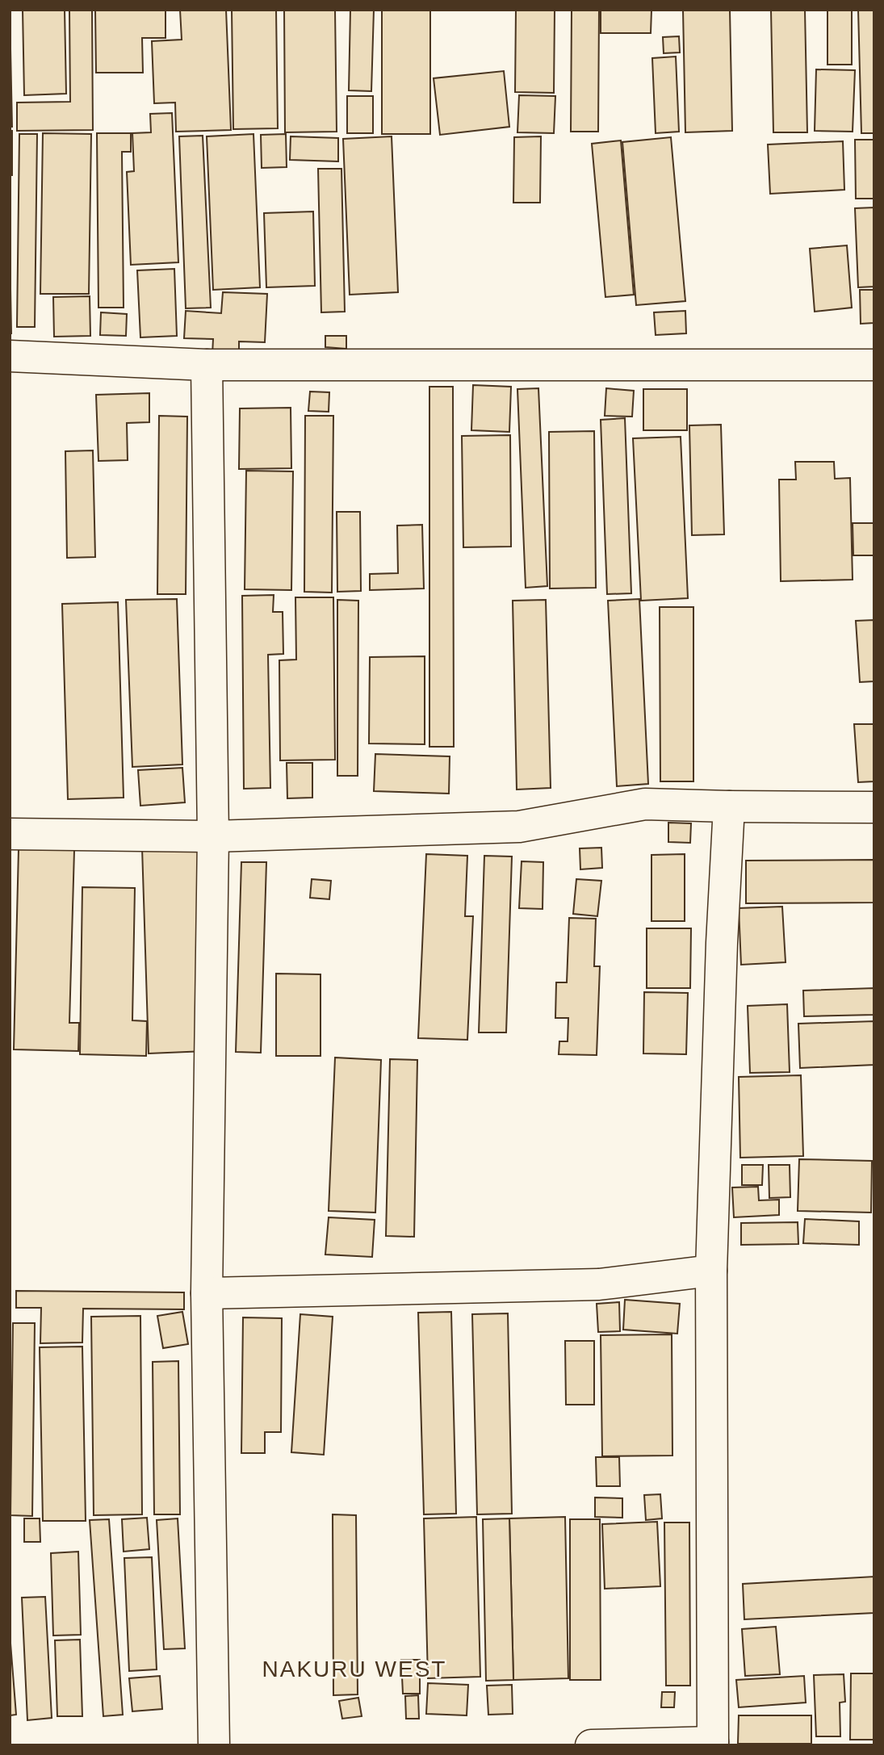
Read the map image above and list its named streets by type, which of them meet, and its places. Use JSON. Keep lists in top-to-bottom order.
{
  "districts": ["NAKURU WEST"]
}
